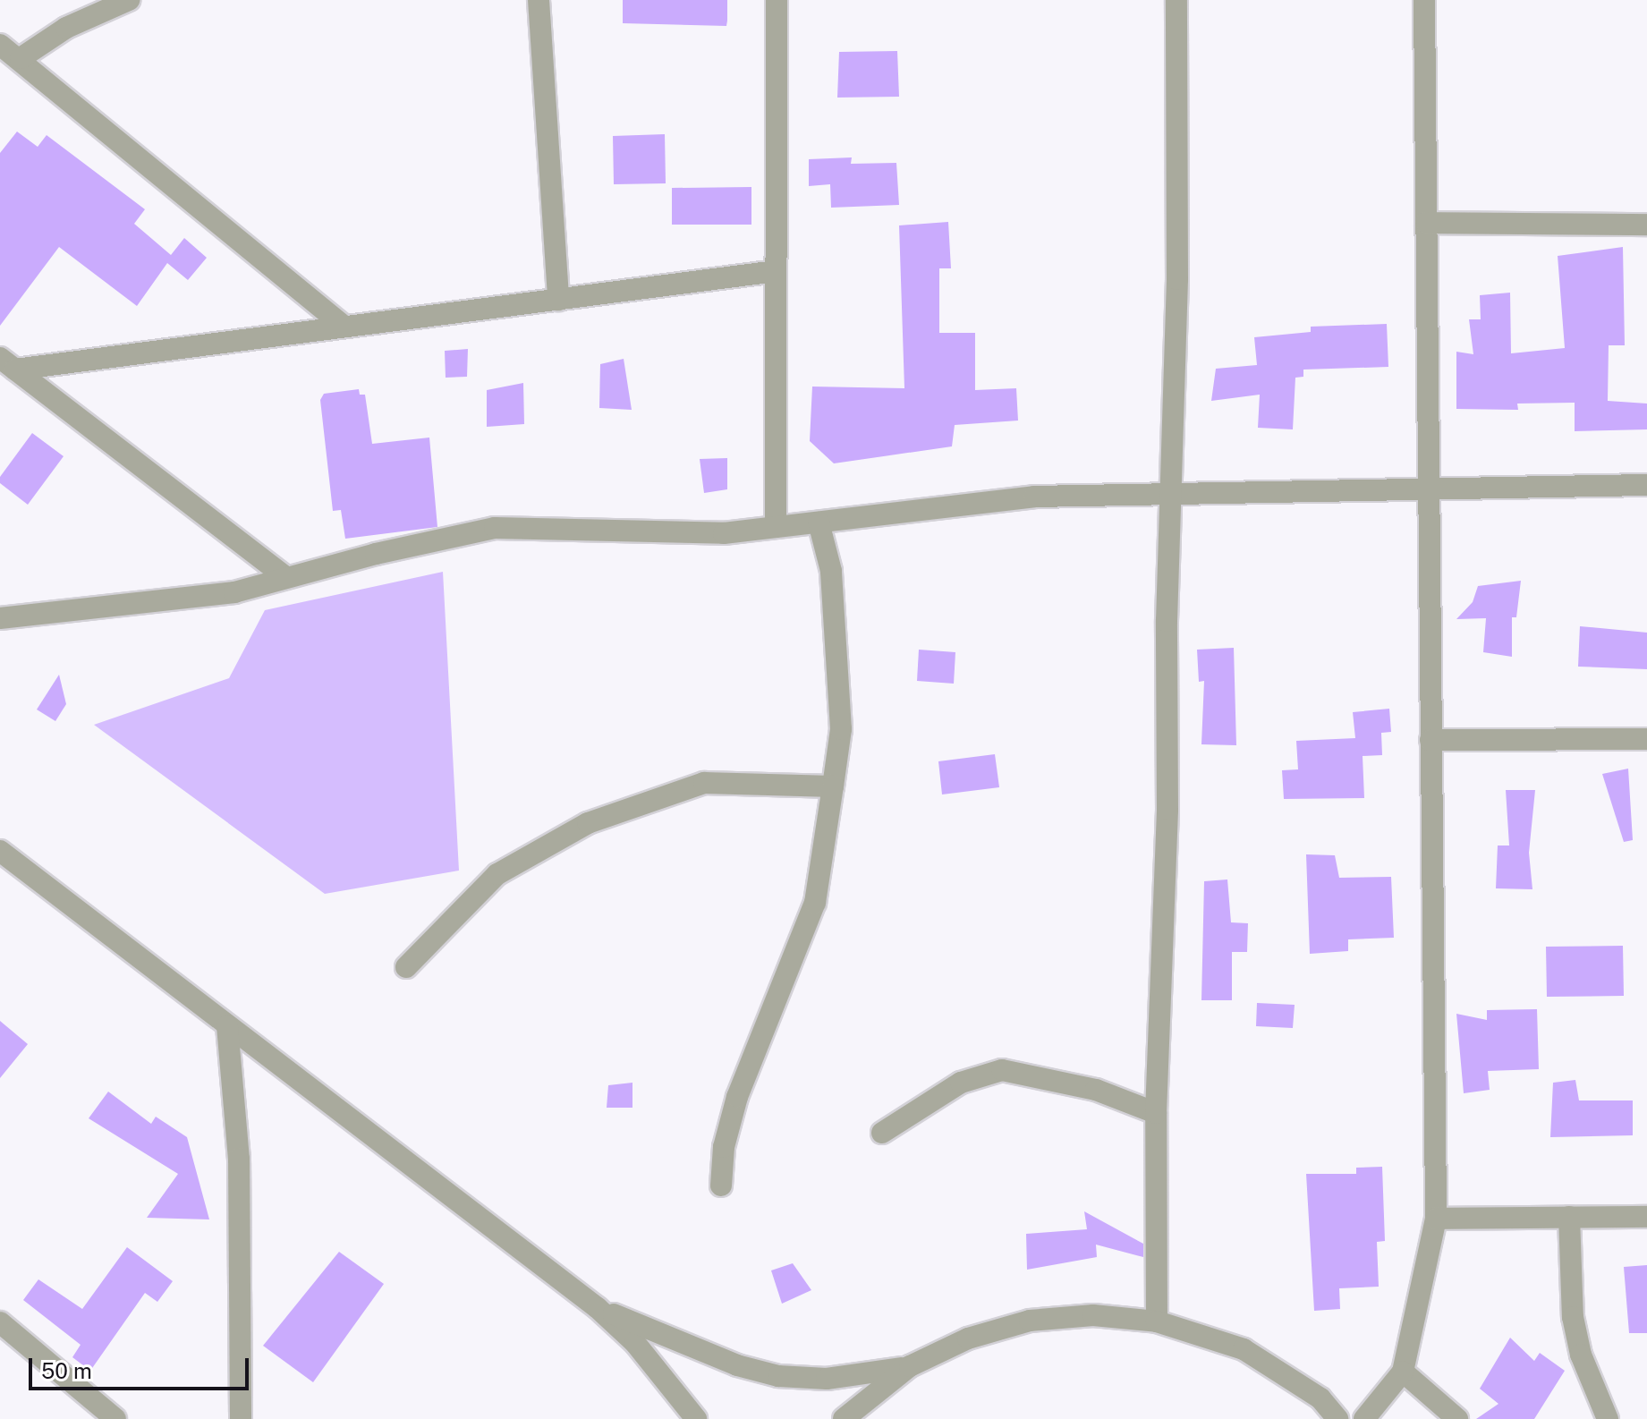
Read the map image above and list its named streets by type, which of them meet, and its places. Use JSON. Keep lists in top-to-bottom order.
{
  "scale_bar": "50 m"
}
